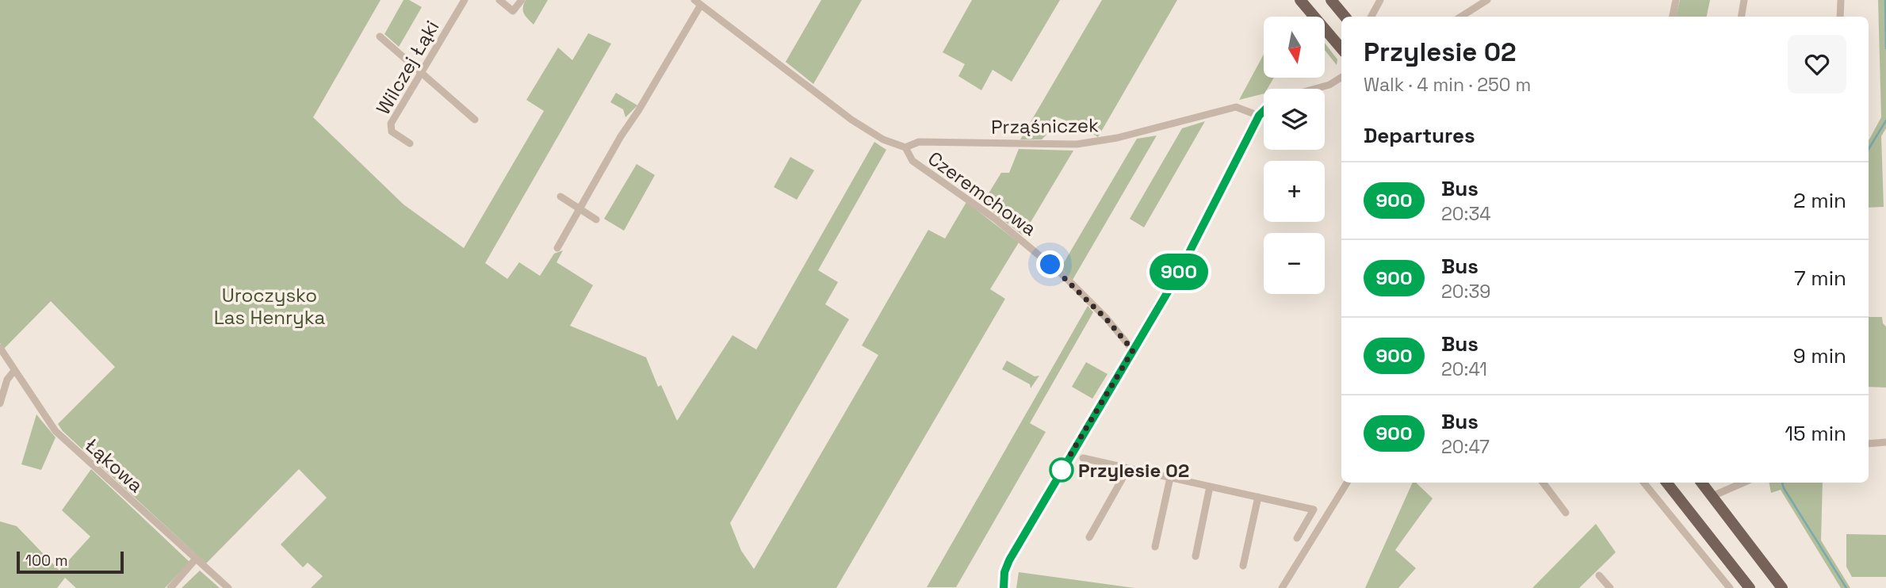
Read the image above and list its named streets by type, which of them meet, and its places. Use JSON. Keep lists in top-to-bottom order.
{
  "streets": {
    "street": [
      "Wilczej Łąki",
      "Prząśniczek",
      "Czeremchowa",
      "Łąkowa"
    ]
  },
  "crossings": [
    ["Prząśniczek", "Czeremchowa"]
  ],
  "parks": ["Uroczysko Las Henryka"],
  "places": ["Przylesie 02"],
  "lines": ["bus line 900"],
  "scale_bar": "100 m",
  "north": "bottom",
  "page": {
    "on_map": "900",
    "map_buttons": ["+", "−"],
    "heading": [
      ["Przylesie 02", "Walk · 4 min · 250 m"],
      "Departures"
    ],
    "list": [
      {
        "mark": "900",
        "name": "Bus",
        "note": "20:34",
        "value": "2 min"
      },
      {
        "mark": "900",
        "name": "Bus",
        "note": "20:39",
        "value": "7 min"
      },
      {
        "mark": "900",
        "name": "Bus",
        "note": "20:41",
        "value": "9 min"
      },
      {
        "mark": "900",
        "name": "Bus",
        "note": "20:47",
        "value": "15 min"
      }
    ],
    "scale": "100 m"
  }
}
